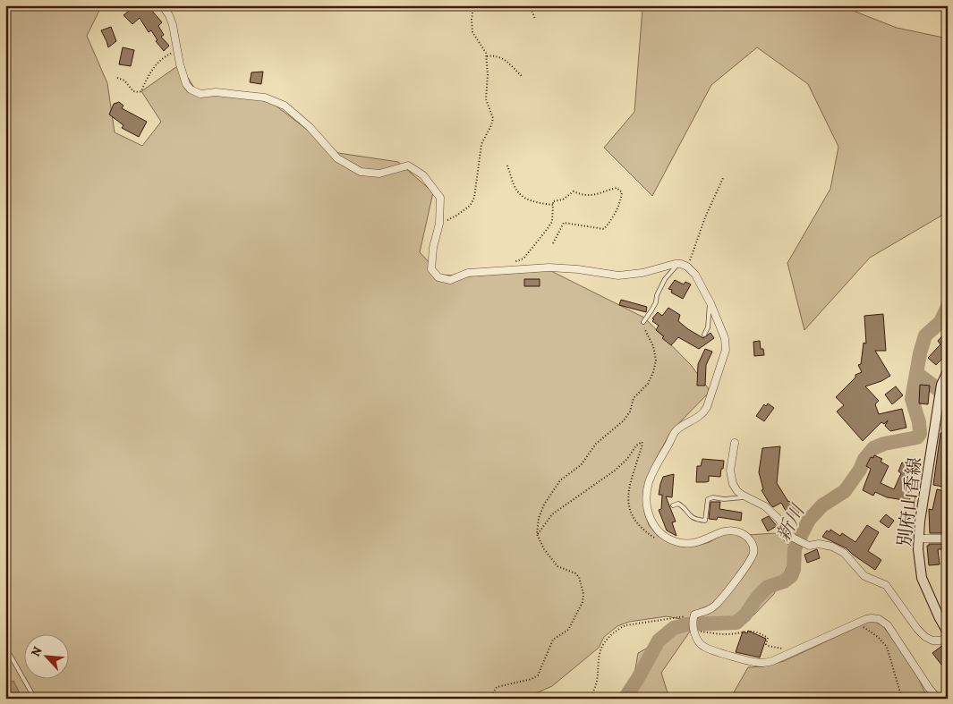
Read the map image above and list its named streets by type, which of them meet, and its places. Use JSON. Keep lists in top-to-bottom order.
{
  "streets": {
    "main road": ["別府山香線"]
  },
  "water": ["新川"],
  "north": "top left"
}
